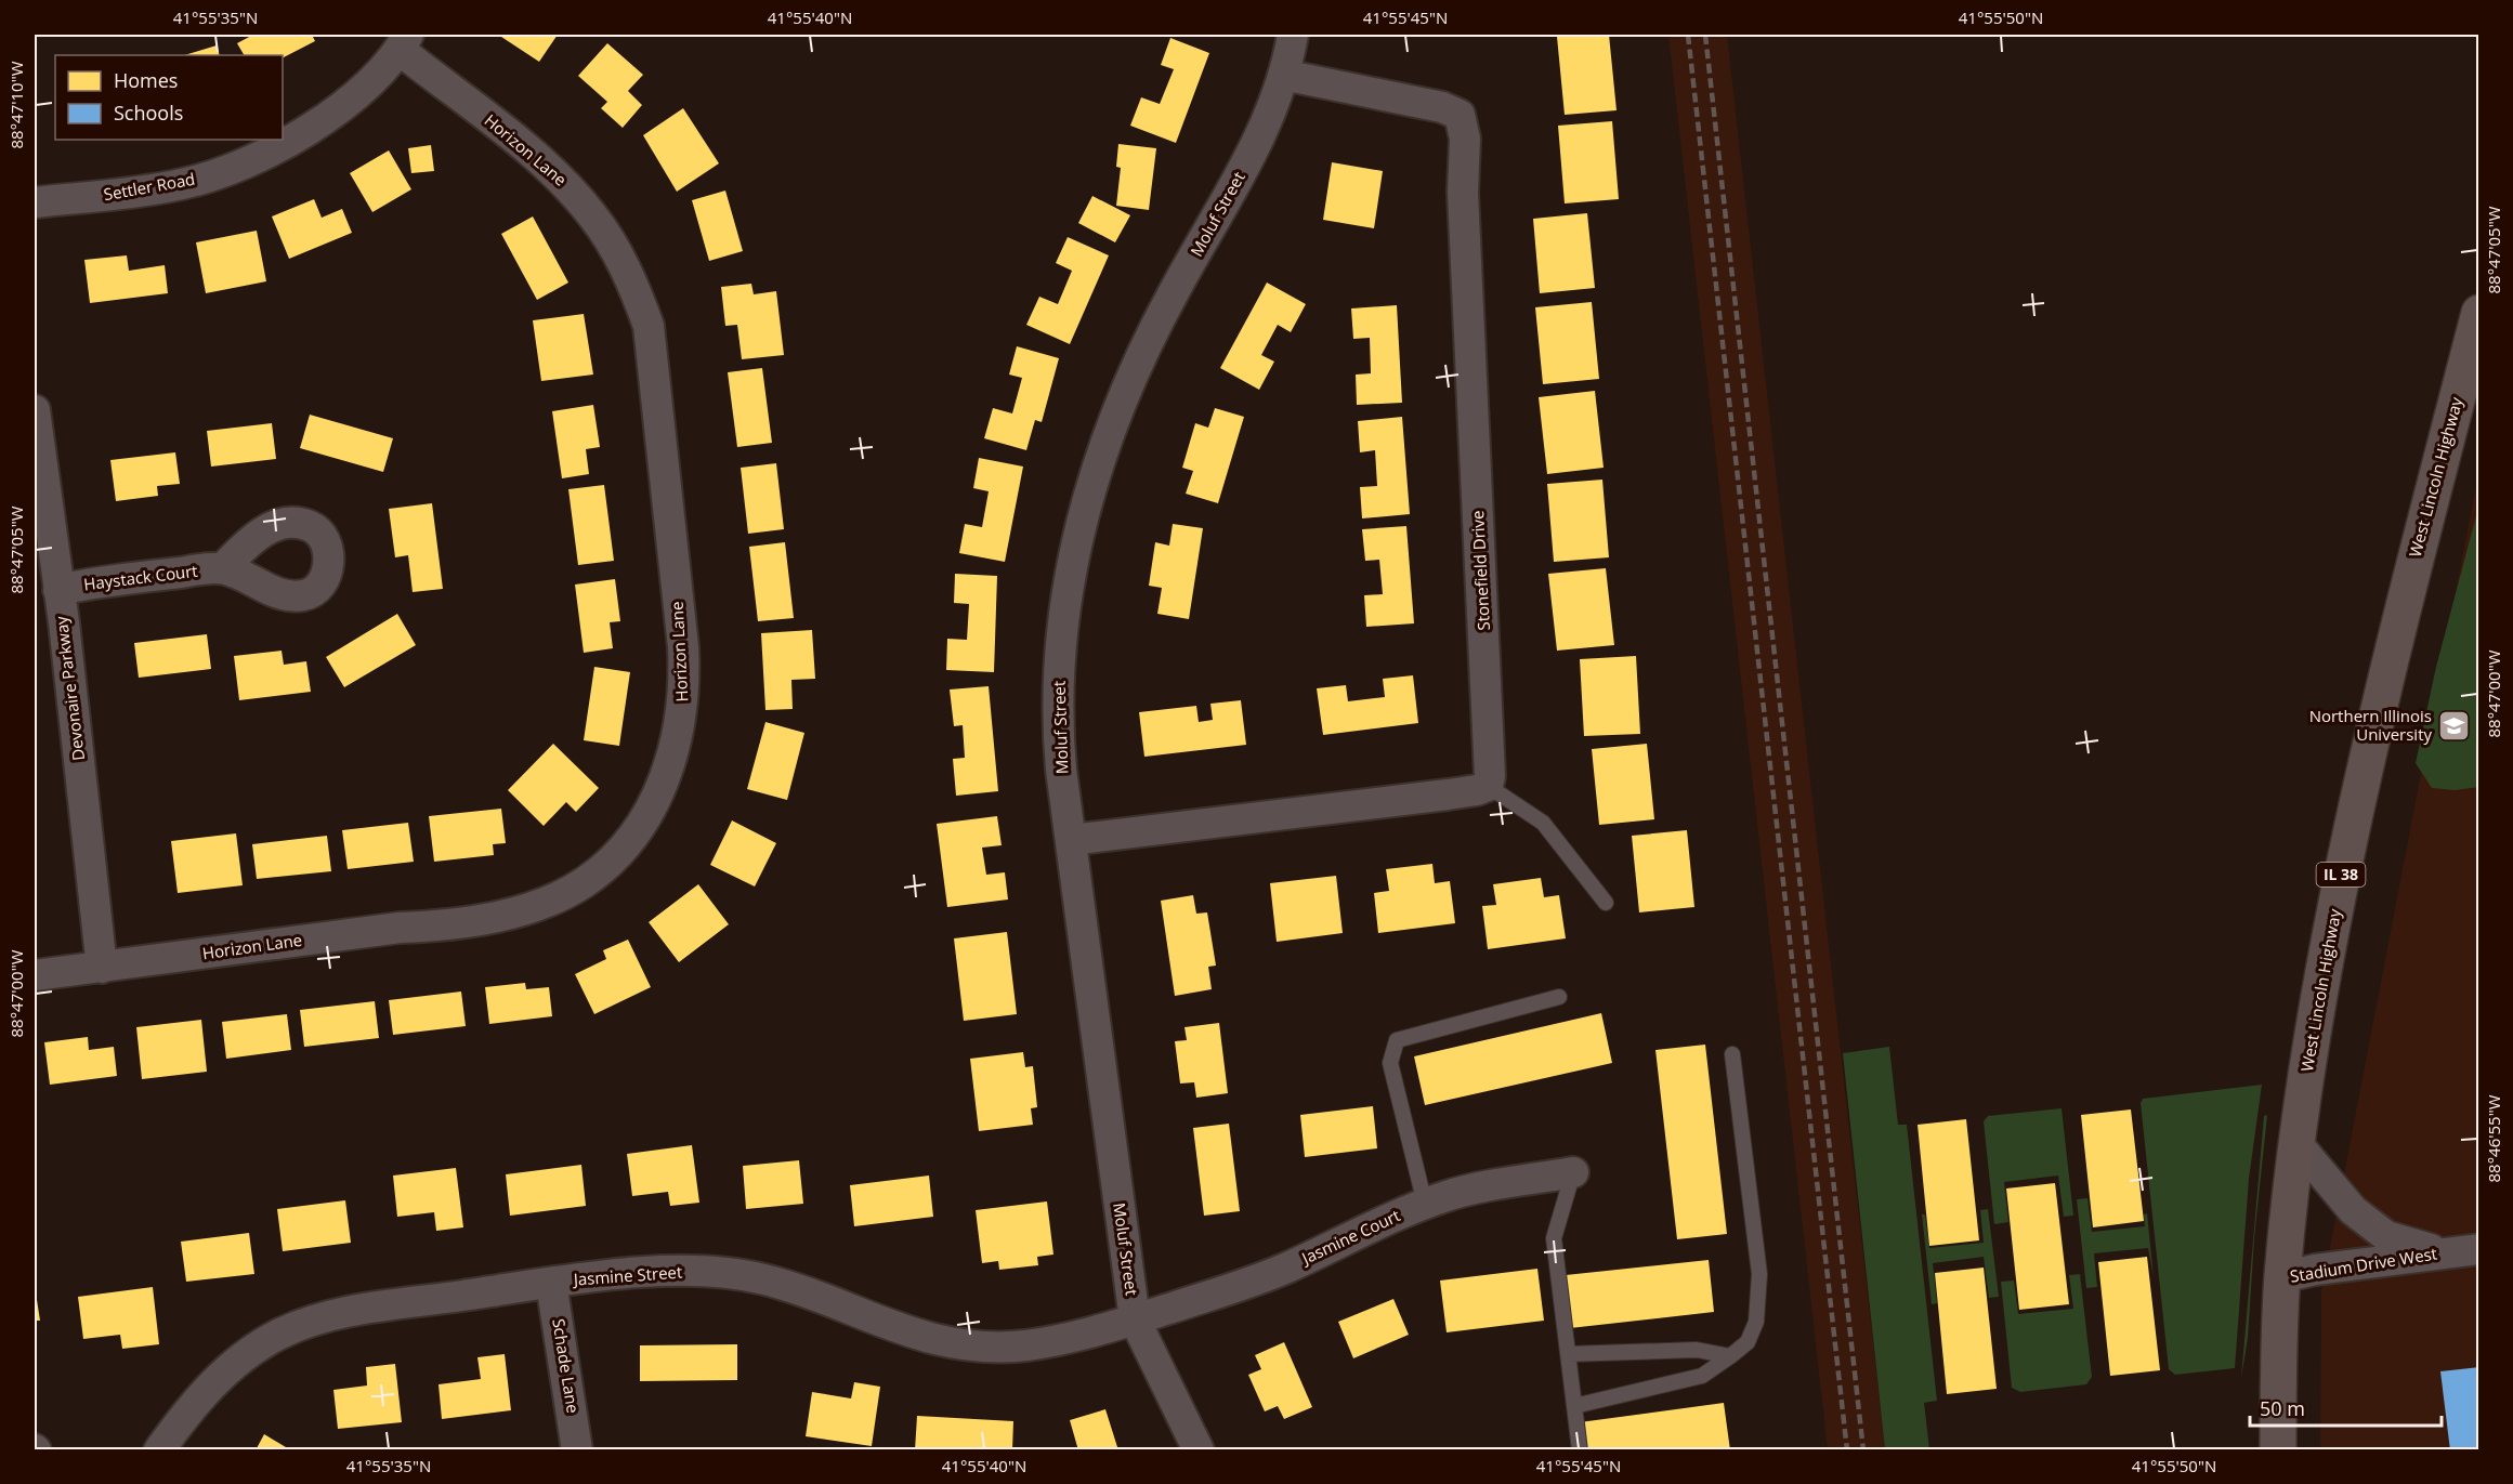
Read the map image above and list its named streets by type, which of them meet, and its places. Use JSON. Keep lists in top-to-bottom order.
{
  "streets": {
    "main road": ["West Lincoln Highway", "IL 38"],
    "street": [
      "Horizon Lane",
      "Settler Road",
      "Moluf Street",
      "Stonefield Drive",
      "Haystack Court",
      "Devonaire Parkway",
      "Jasmine Court",
      "Stadium Drive West",
      "Jasmine Street",
      "Schade Lane"
    ]
  },
  "crossings": [
    ["Horizon Lane", "Settler Road"],
    ["Horizon Lane", "Devonaire Parkway"],
    ["Moluf Street", "Stonefield Drive"],
    ["Moluf Street", "Jasmine Court"],
    ["Moluf Street", "Jasmine Street"],
    ["West Lincoln Highway", "Stadium Drive West"],
    ["Haystack Court", "Devonaire Parkway"],
    ["Jasmine Court", "Jasmine Street"],
    ["Jasmine Street", "Schade Lane"]
  ],
  "places": {
    "school or university": ["Northern Illinois University"]
  },
  "legend": ["Homes", "Schools"],
  "scale_bar": "50 m",
  "coordinates": [
    "41°55'35\"N",
    "41°55'40\"N",
    "41°55'45\"N",
    "41°55'50\"N",
    "88°47'10\"W",
    "88°47'05\"W",
    "88°47'00\"W",
    "88°46'55\"W"
  ]
}
